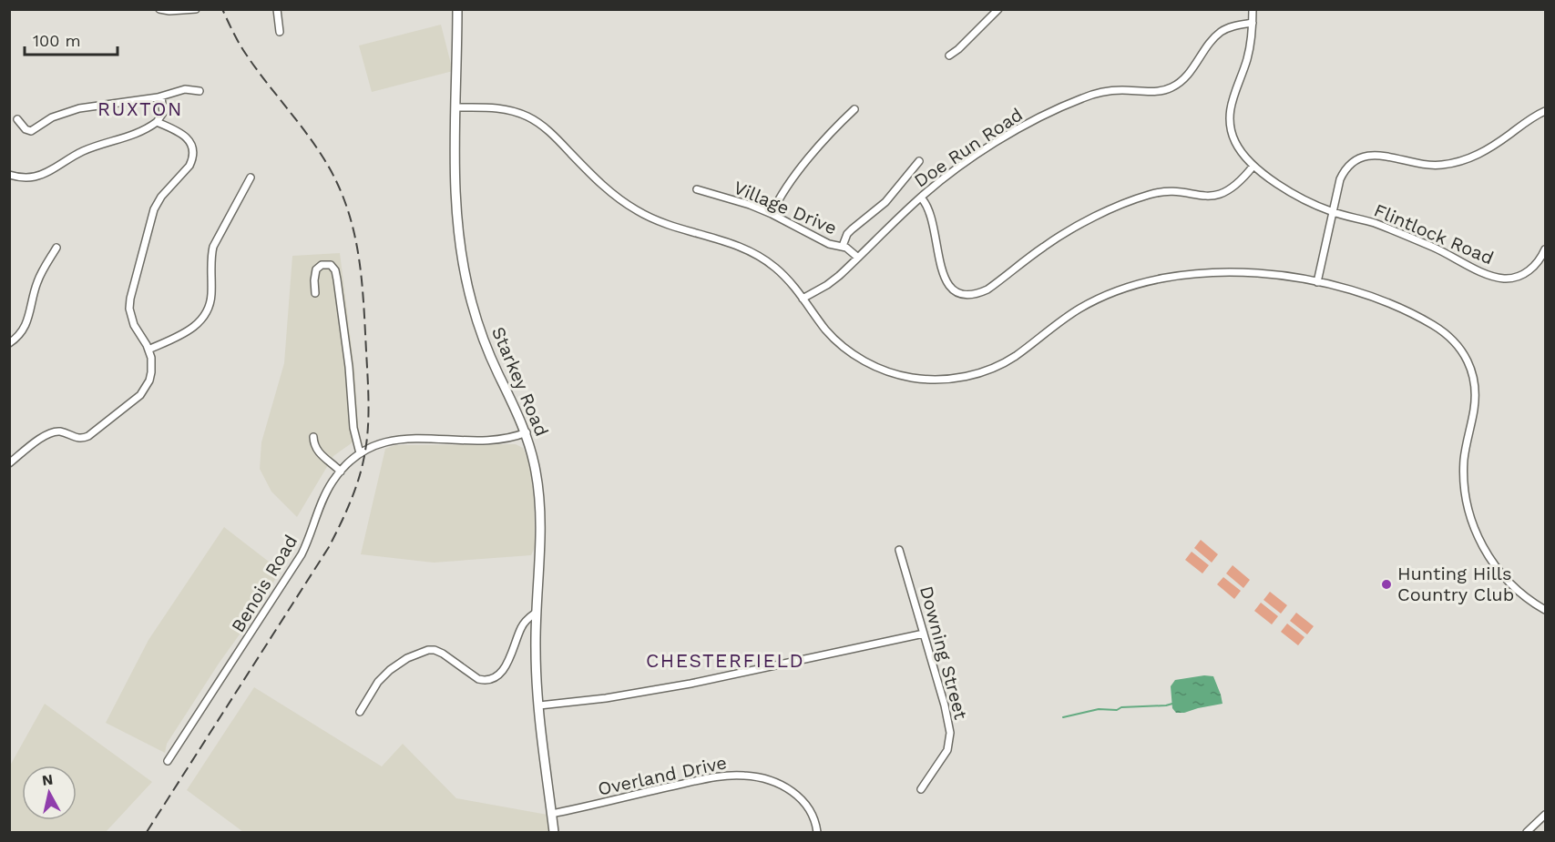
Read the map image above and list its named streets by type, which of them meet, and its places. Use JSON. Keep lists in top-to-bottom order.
{
  "streets": {
    "main road": ["Starkey Road"],
    "street": [
      "Doe Run Road",
      "Village Drive",
      "Flintlock Road",
      "Benois Road",
      "Downing Street",
      "Overland Drive"
    ]
  },
  "crossings": [
    ["Doe Run Road", "Village Drive"],
    ["Doe Run Road", "Flintlock Road"],
    ["Starkey Road", "Benois Road"],
    ["Starkey Road", "Overland Drive"]
  ],
  "districts": ["RUXTON", "CHESTERFIELD"],
  "places": ["Hunting Hills Country Club"],
  "scale_bar": "100 m",
  "north": "top"
}
